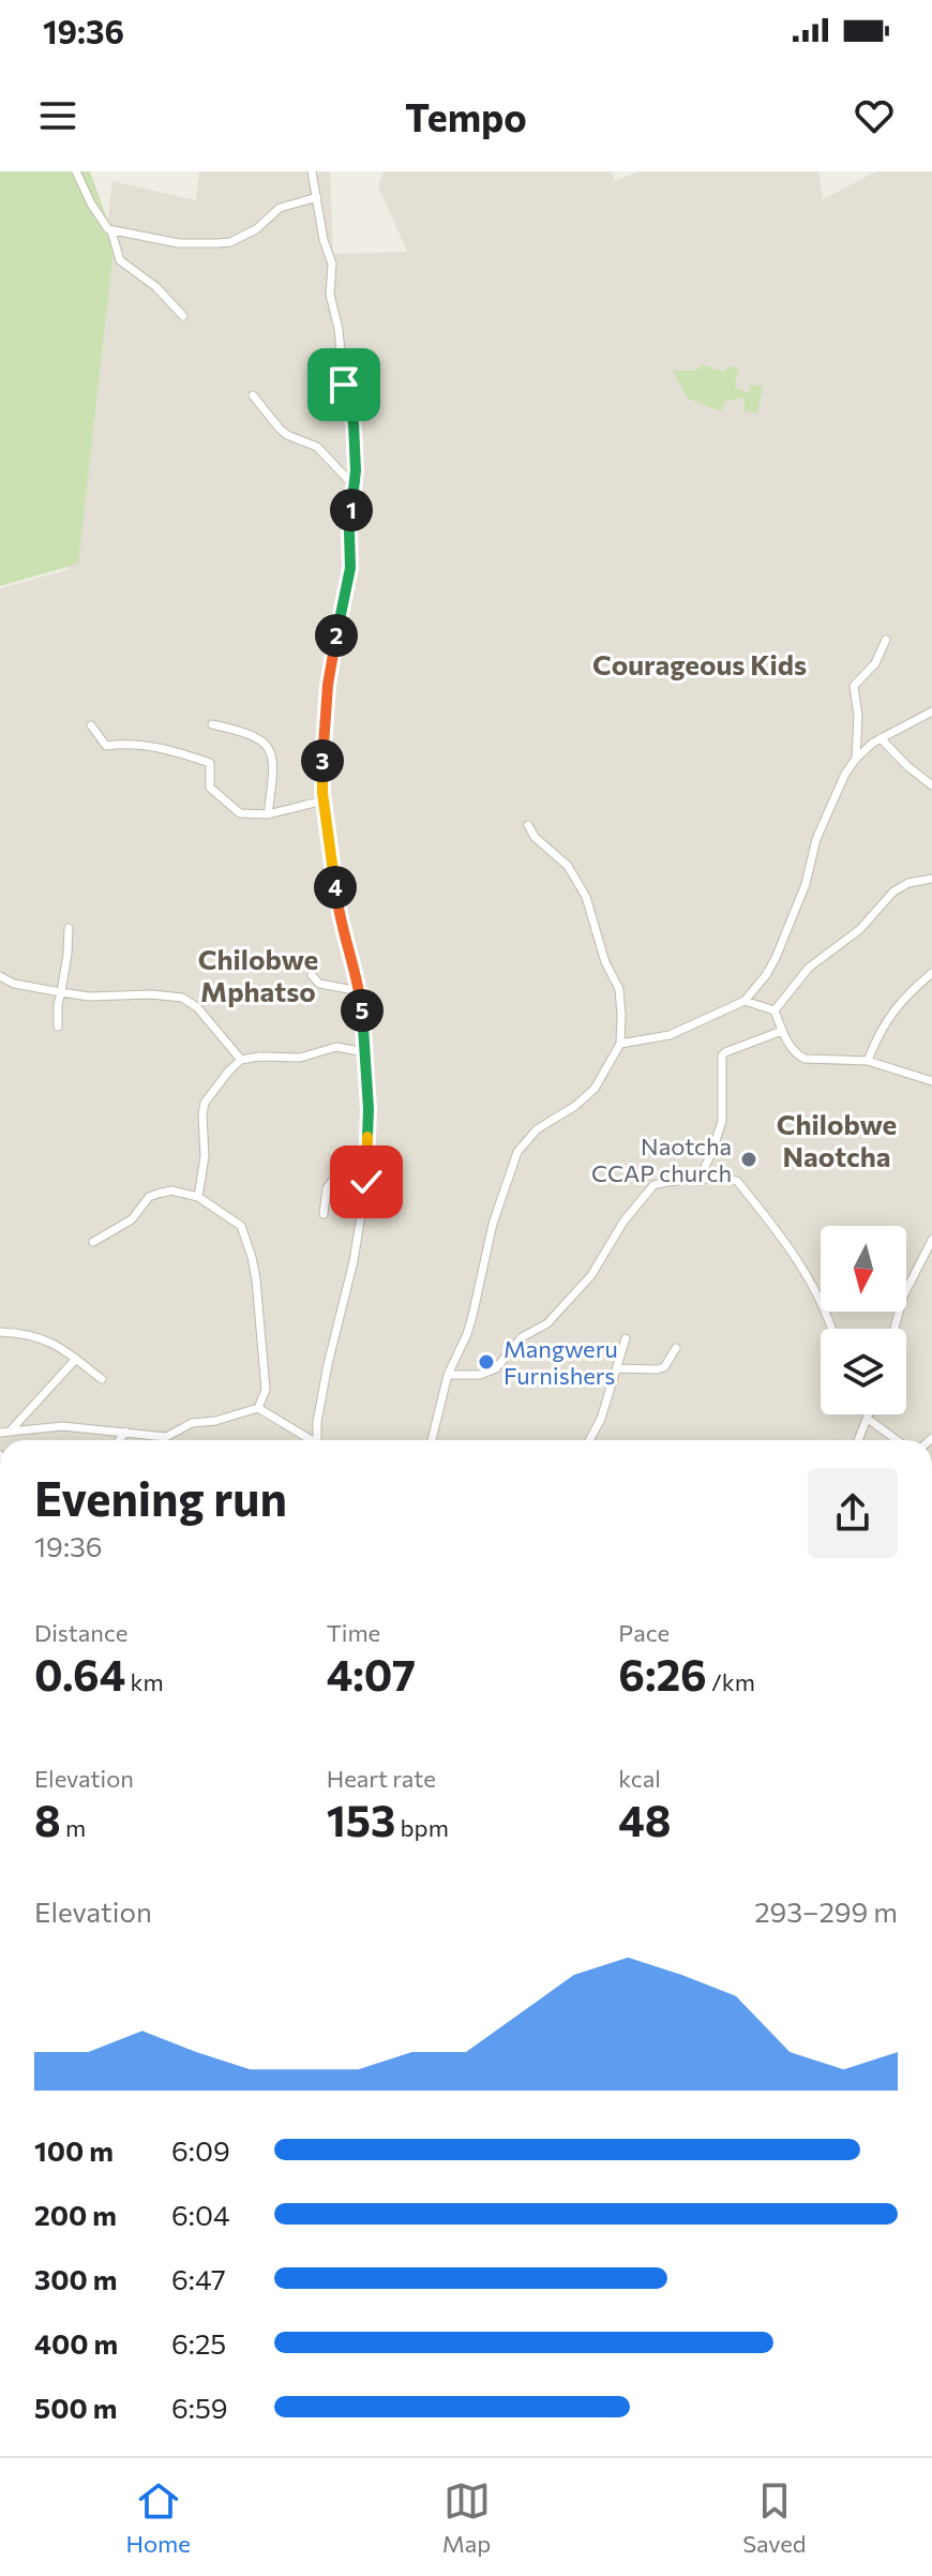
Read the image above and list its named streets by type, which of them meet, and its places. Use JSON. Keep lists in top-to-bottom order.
{
  "districts": ["Courageous Kids", "Chilobwe Mphatso", "Chilobwe Naotcha"],
  "places": ["Naotcha CCAP church", "Mangweru Furnishers"],
  "north": "bottom",
  "page": {
    "status": "19:36",
    "header": "Tempo",
    "pins": [
      "1",
      "2",
      "3",
      "4",
      "5"
    ],
    "heading": ["Evening run", "19:36"],
    "stats": [
      ["Distance", "0.64 km"],
      ["Time", "4:07"],
      ["Pace", "6:26 /km"],
      ["Elevation", "8 m"],
      ["Heart rate", "153 bpm"],
      ["kcal", "48"]
    ],
    "chart": ["Elevation", "293–299 m"],
    "list": [
      {
        "name": "100 m",
        "note": "6:09"
      },
      {
        "name": "200 m",
        "note": "6:04"
      },
      {
        "name": "300 m",
        "note": "6:47"
      },
      {
        "name": "400 m",
        "note": "6:25"
      },
      {
        "name": "500 m",
        "note": "6:59"
      }
    ],
    "tabs": ["Home", "Map", "Saved"]
  }
}
